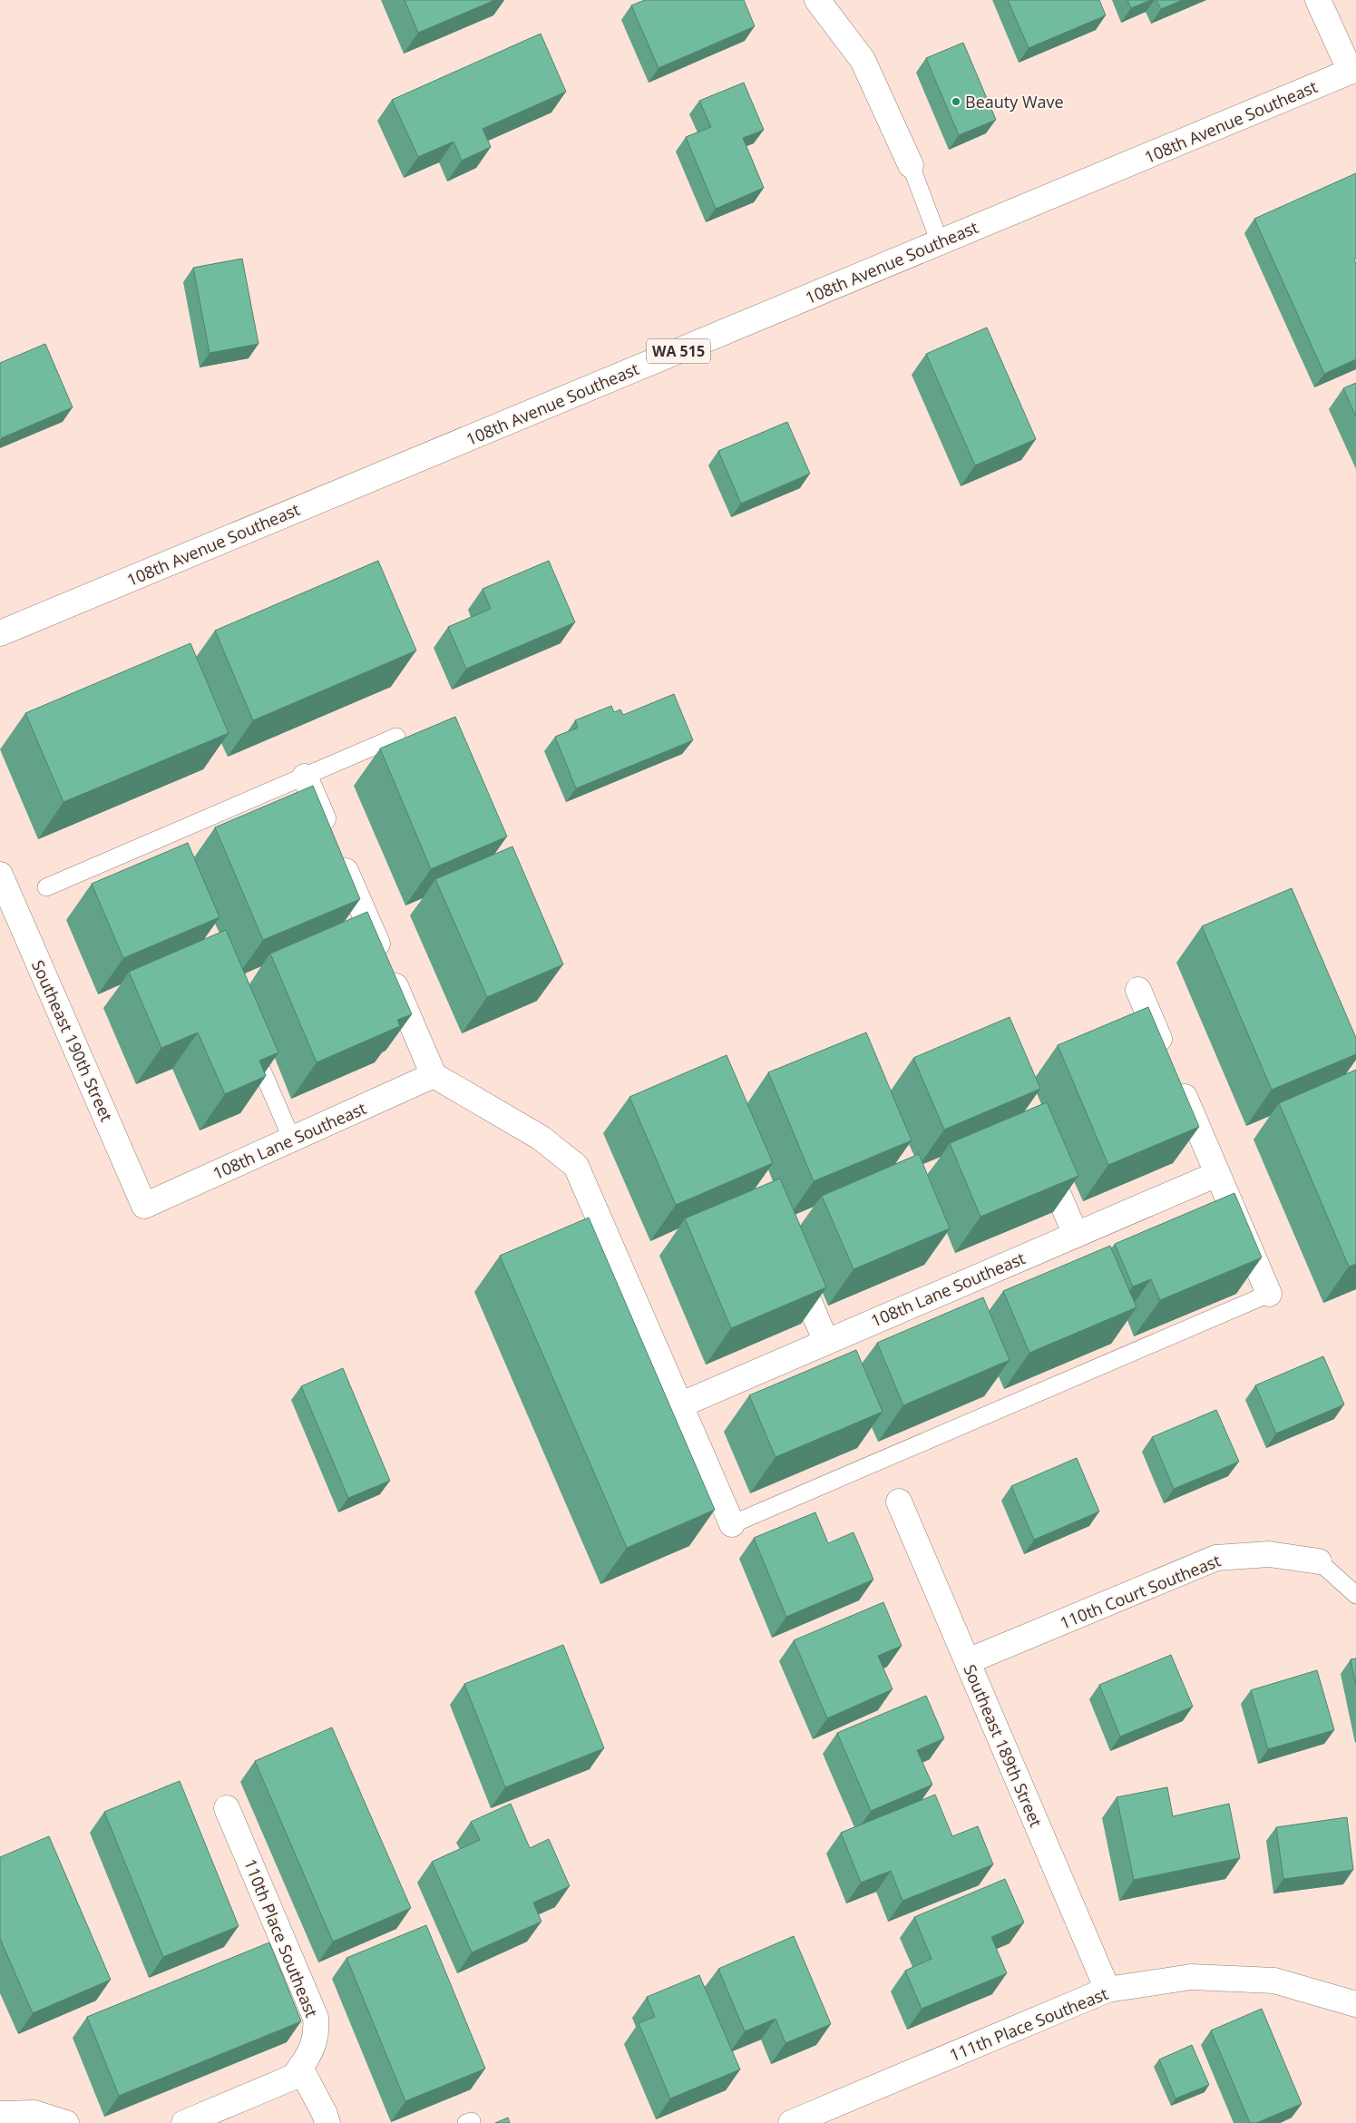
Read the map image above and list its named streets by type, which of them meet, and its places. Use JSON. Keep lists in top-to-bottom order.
{
  "streets": {
    "street": [
      "108th Avenue Southeast",
      "WA 515",
      "Southeast 190th Street",
      "108th Lane Southeast",
      "110th Court Southeast",
      "Southeast 189th Street",
      "110th Place Southeast",
      "111th Place Southeast"
    ]
  },
  "crossings": [
    ["Southeast 190th Street", "108th Lane Southeast"],
    ["110th Court Southeast", "Southeast 189th Street"],
    ["Southeast 189th Street", "111th Place Southeast"]
  ],
  "places": ["Beauty Wave"]
}
